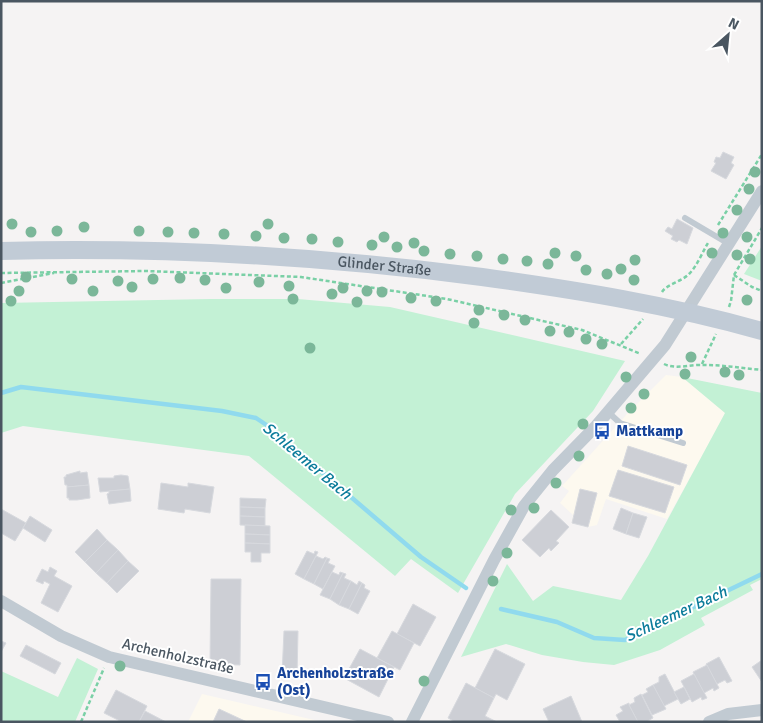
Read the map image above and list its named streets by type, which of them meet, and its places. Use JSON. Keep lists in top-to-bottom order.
{
  "streets": {
    "main road": ["Glinder Straße"],
    "street": ["Archenholzstraße"]
  },
  "water": ["Schleemer Bach"],
  "places": {
    "bus stop": ["Mattkamp", "Archenholzstraße (Ost)"]
  },
  "north": "top right"
}
